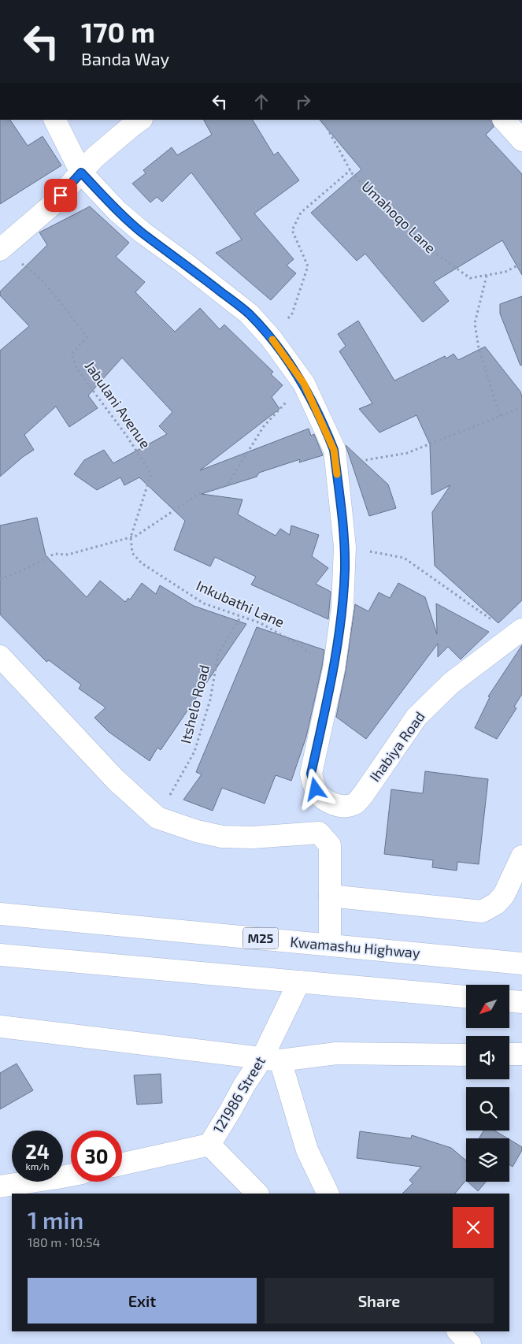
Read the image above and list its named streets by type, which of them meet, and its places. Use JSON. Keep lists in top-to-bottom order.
{
  "streets": {
    "street": [
      "Ihabiya Road",
      "M25",
      "Kwamashu Highway",
      "121986 Street"
    ],
    "path": [
      "Umahoqo Lane",
      "Jabulani Avenue",
      "Inkubathi Lane",
      "Itshelo Road"
    ]
  },
  "crossings": [
    ["Jabulani Avenue", "Inkubathi Lane"],
    ["Inkubathi Lane", "Itshelo Road"],
    ["Inkubathi Lane", "Ihabiya Road"]
  ],
  "north": "bottom left",
  "page": {
    "turn": ["170 m", "Banda Way"],
    "speed": "24 km/h",
    "limit": "30",
    "heading": ["1 min", "180 m · 10:54"],
    "buttons": ["Exit", "Share"]
  }
}
